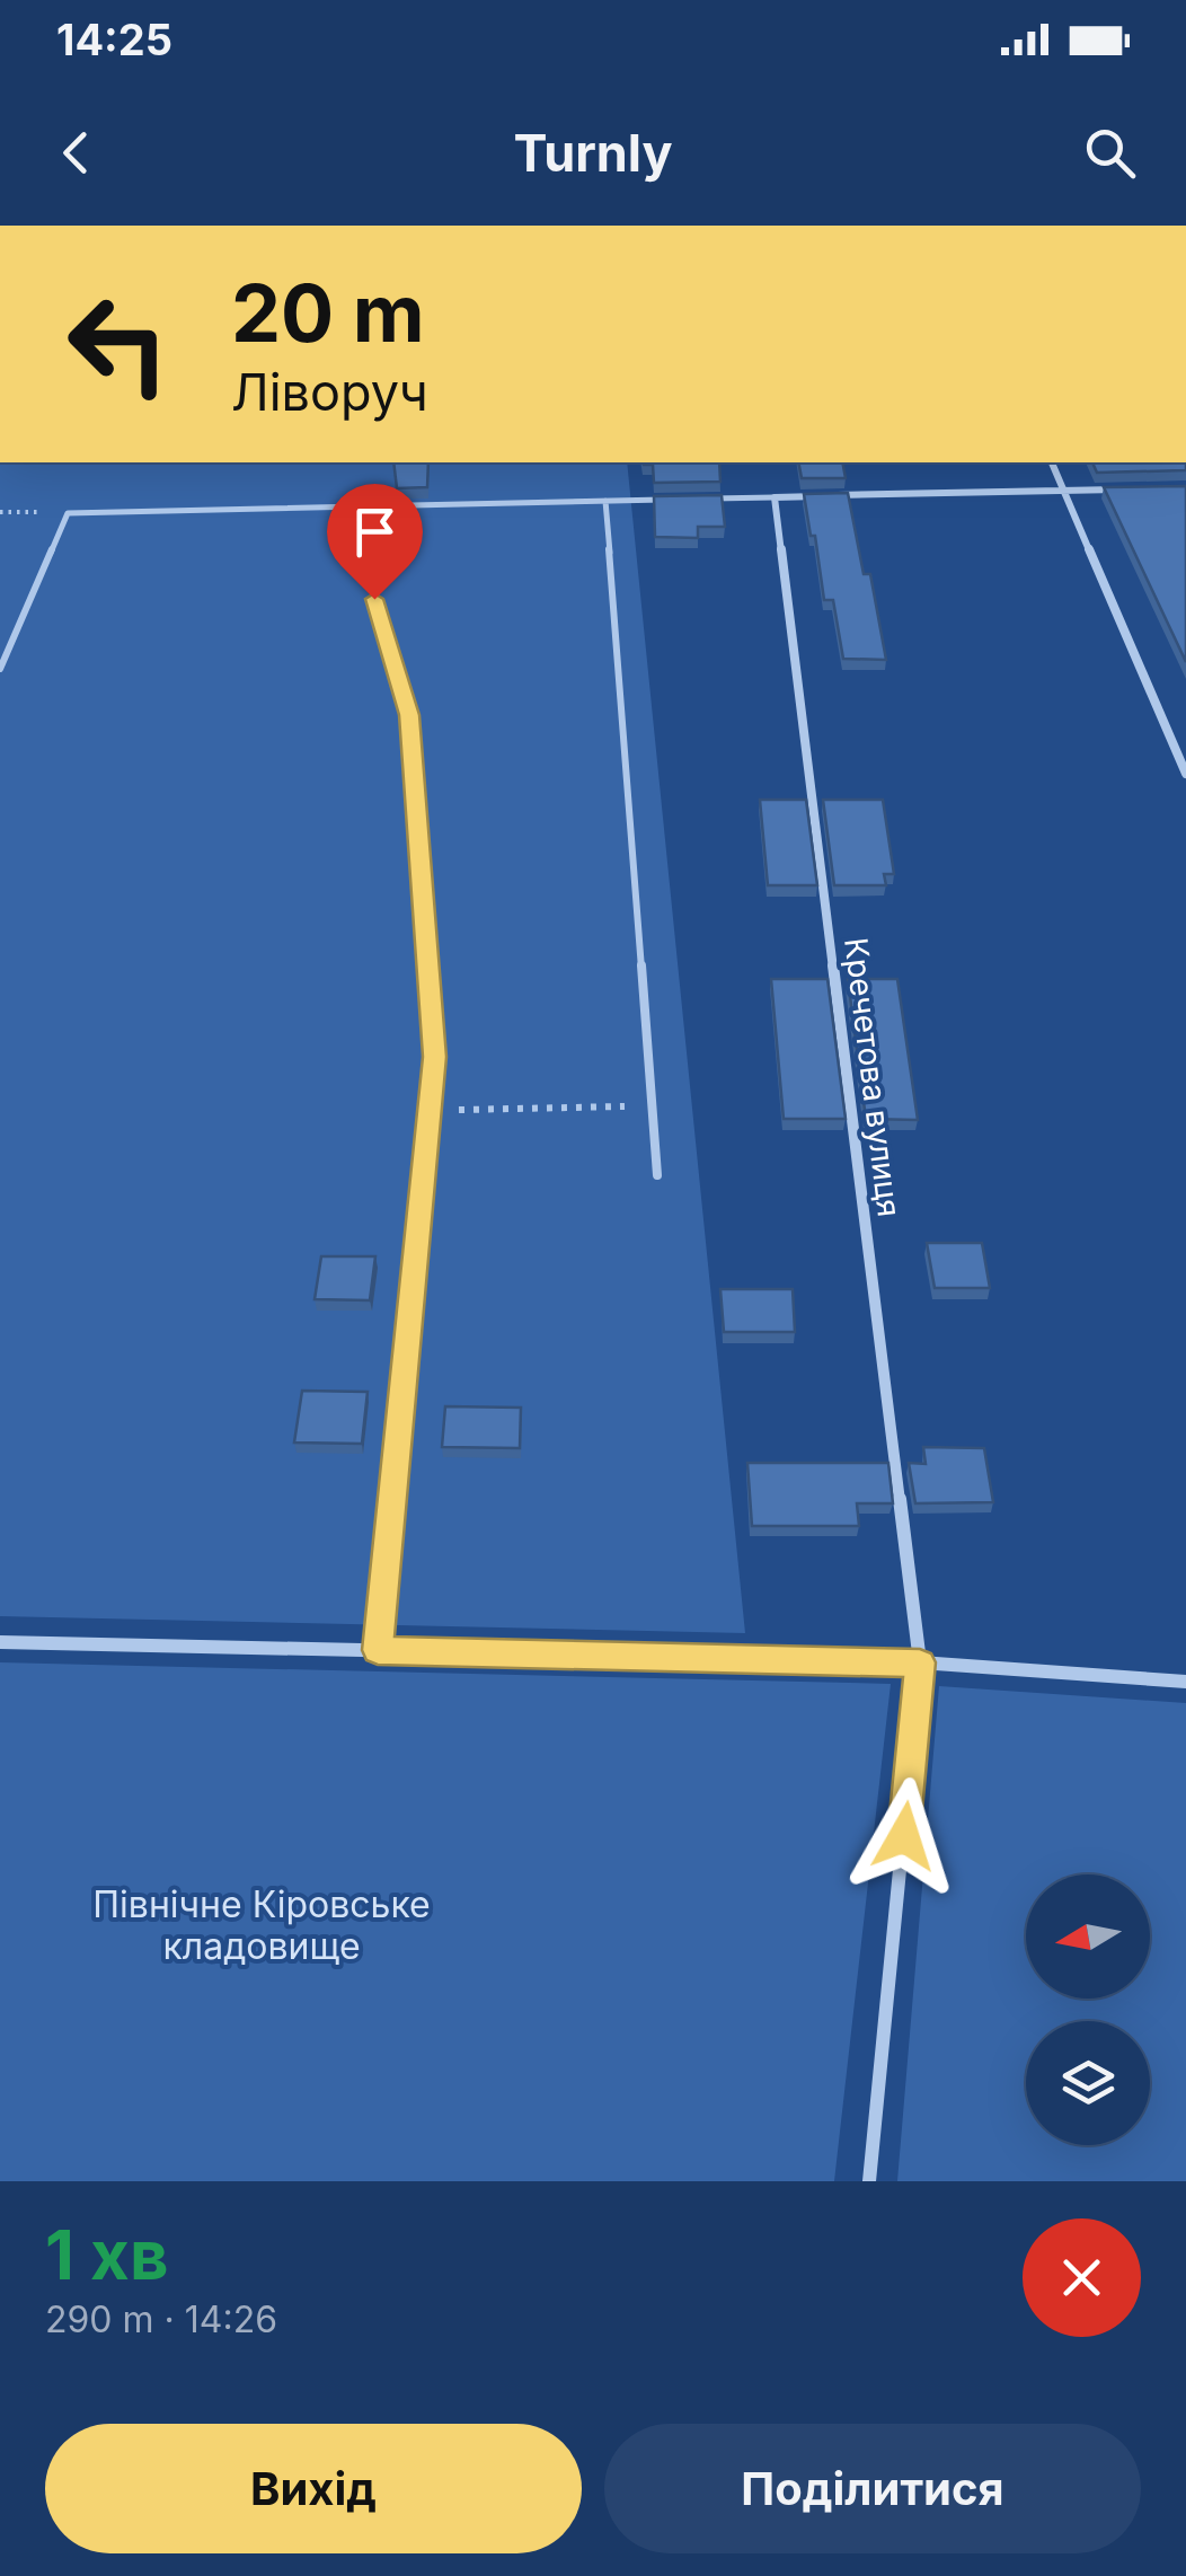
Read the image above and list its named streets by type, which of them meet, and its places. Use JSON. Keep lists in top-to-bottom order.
{
  "streets": {
    "street": ["Кречетова вулиця"]
  },
  "parks": ["Північне Кіровське кладовище"],
  "north": "left",
  "page": {
    "status": "14:25",
    "header": "Turnly",
    "turn": ["20 m", "Ліворуч"],
    "heading": ["1 хв", "290 m · 14:26"],
    "buttons": ["Вихід", "Поділитися"]
  }
}
